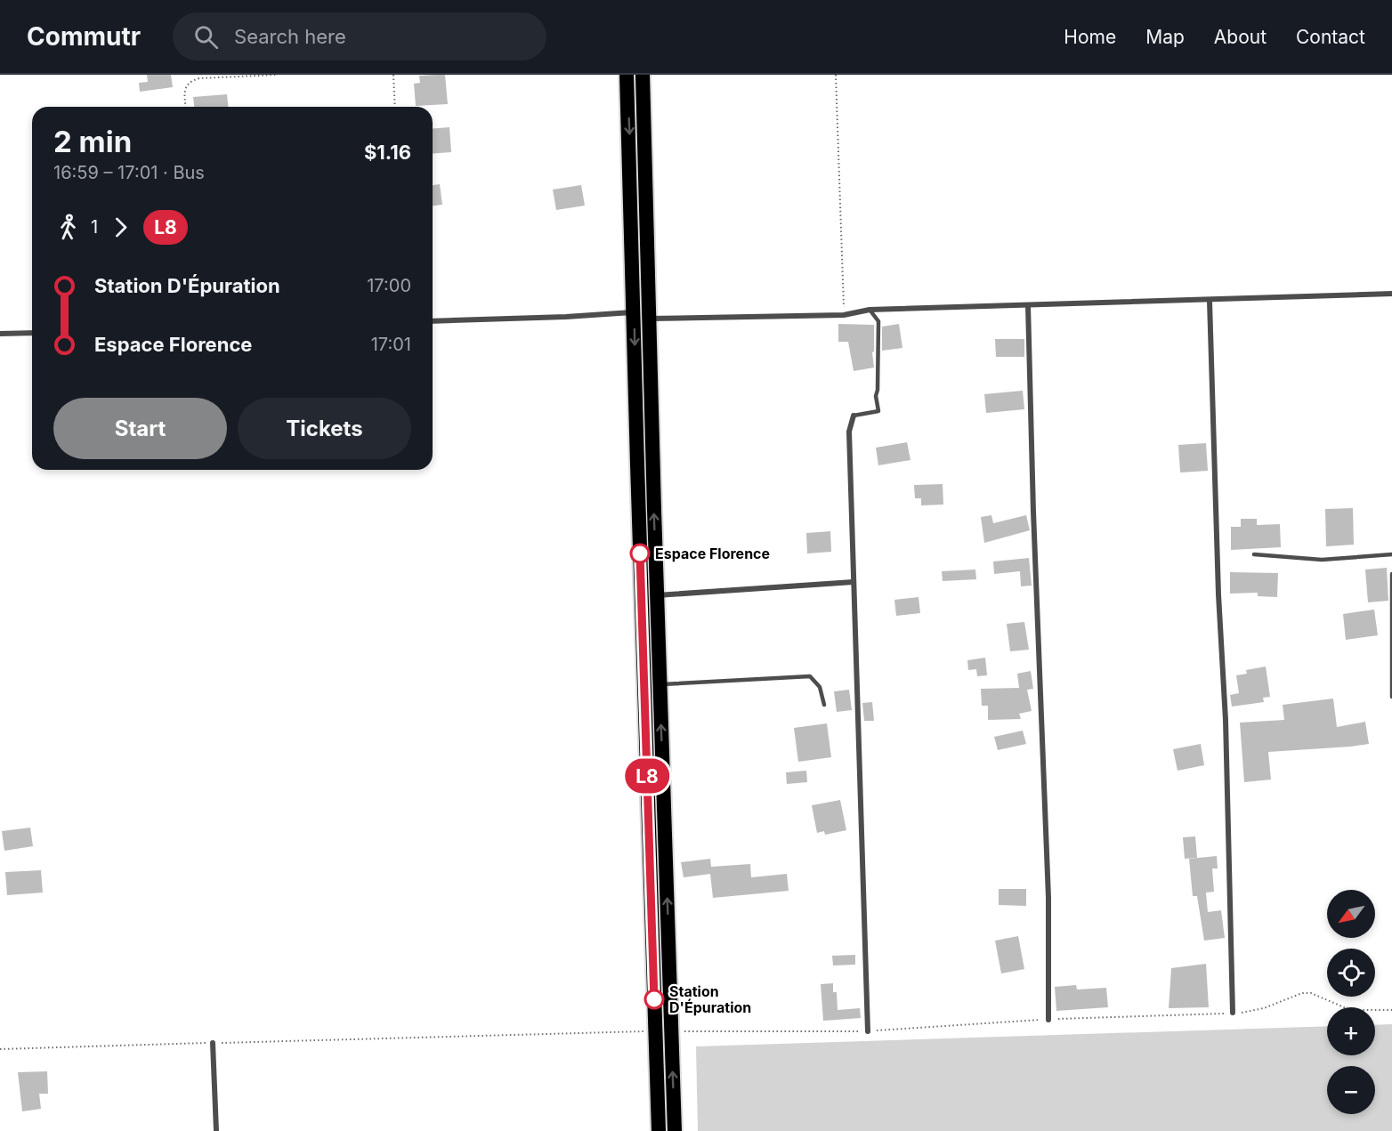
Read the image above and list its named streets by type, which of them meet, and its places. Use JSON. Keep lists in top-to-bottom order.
{
  "places": ["Espace Florence", "Station D'Épuration"],
  "lines": ["bus line L8"],
  "north": "bottom left",
  "page": {
    "header": "Commutr",
    "search": "Search here",
    "nav": [
      "Home",
      "Map",
      "About",
      "Contact"
    ],
    "on_map": "L8",
    "heading": ["2 min", "16:59 – 17:01 · Bus", "$1.16"],
    "legs": ["1", "L8"],
    "list": [
      {
        "name": "Station D'Épuration",
        "value": "17:00"
      },
      {
        "name": "Espace Florence",
        "value": "17:01"
      }
    ],
    "buttons": ["Start", "Tickets"],
    "map_buttons": ["+", "−"]
  }
}
